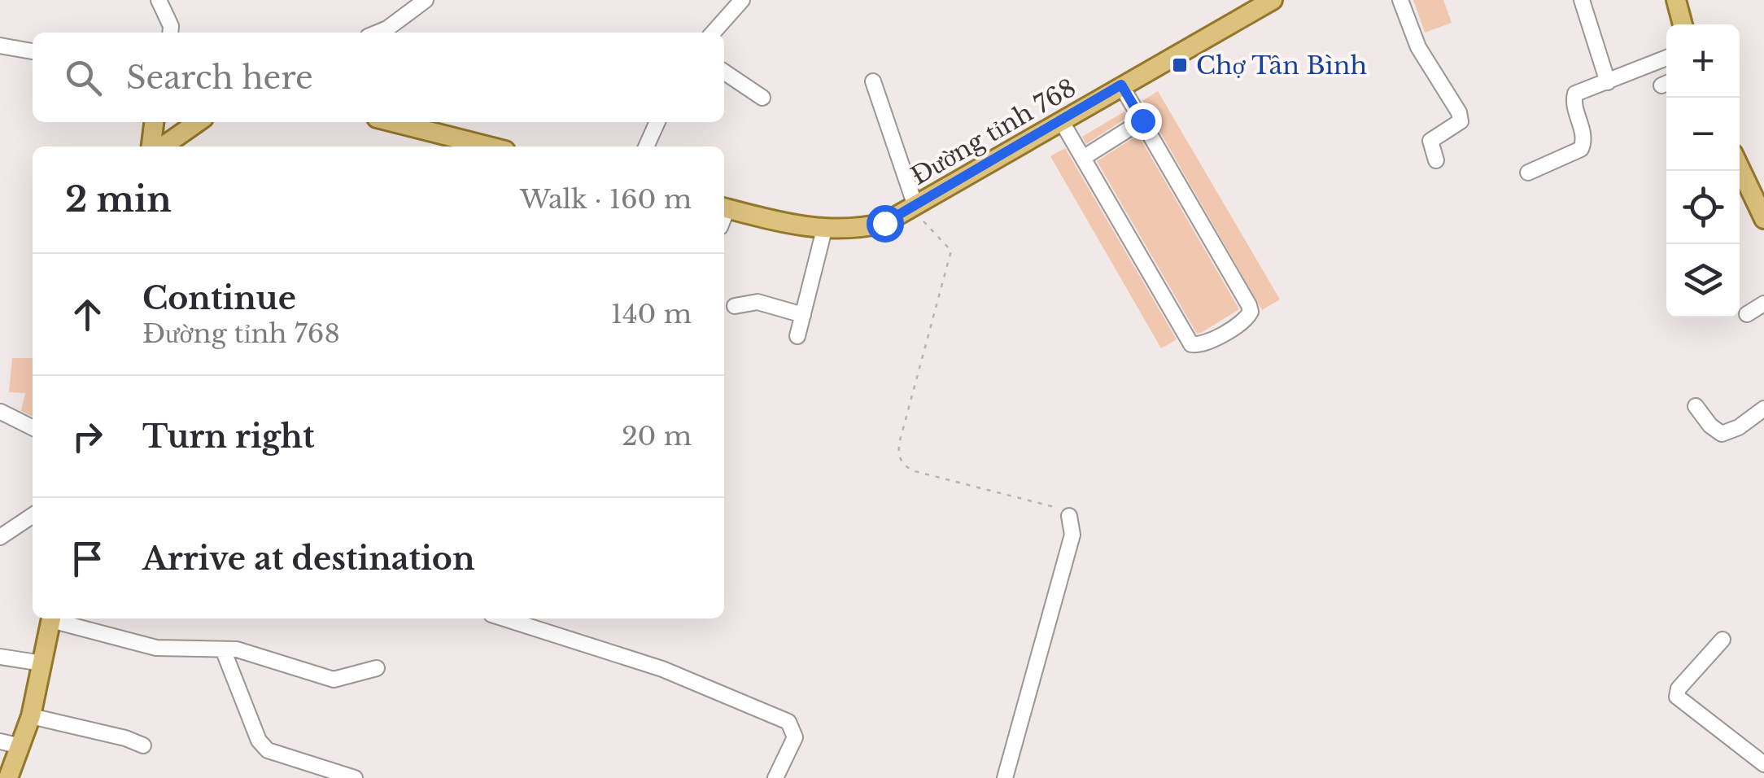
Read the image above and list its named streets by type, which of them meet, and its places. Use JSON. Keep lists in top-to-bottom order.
{
  "streets": {
    "main road": ["Đường tỉnh 768"]
  },
  "places": {
    "transit": ["Chợ Tân Bình"]
  },
  "page": {
    "map_buttons": ["+", "−"],
    "search": "Search here",
    "heading": ["2 min", "Walk · 160 m"],
    "list": [
      ["Continue", "Đường tỉnh 768", "140 m"],
      ["Turn right", "20 m"],
      "Arrive at destination"
    ]
  }
}
